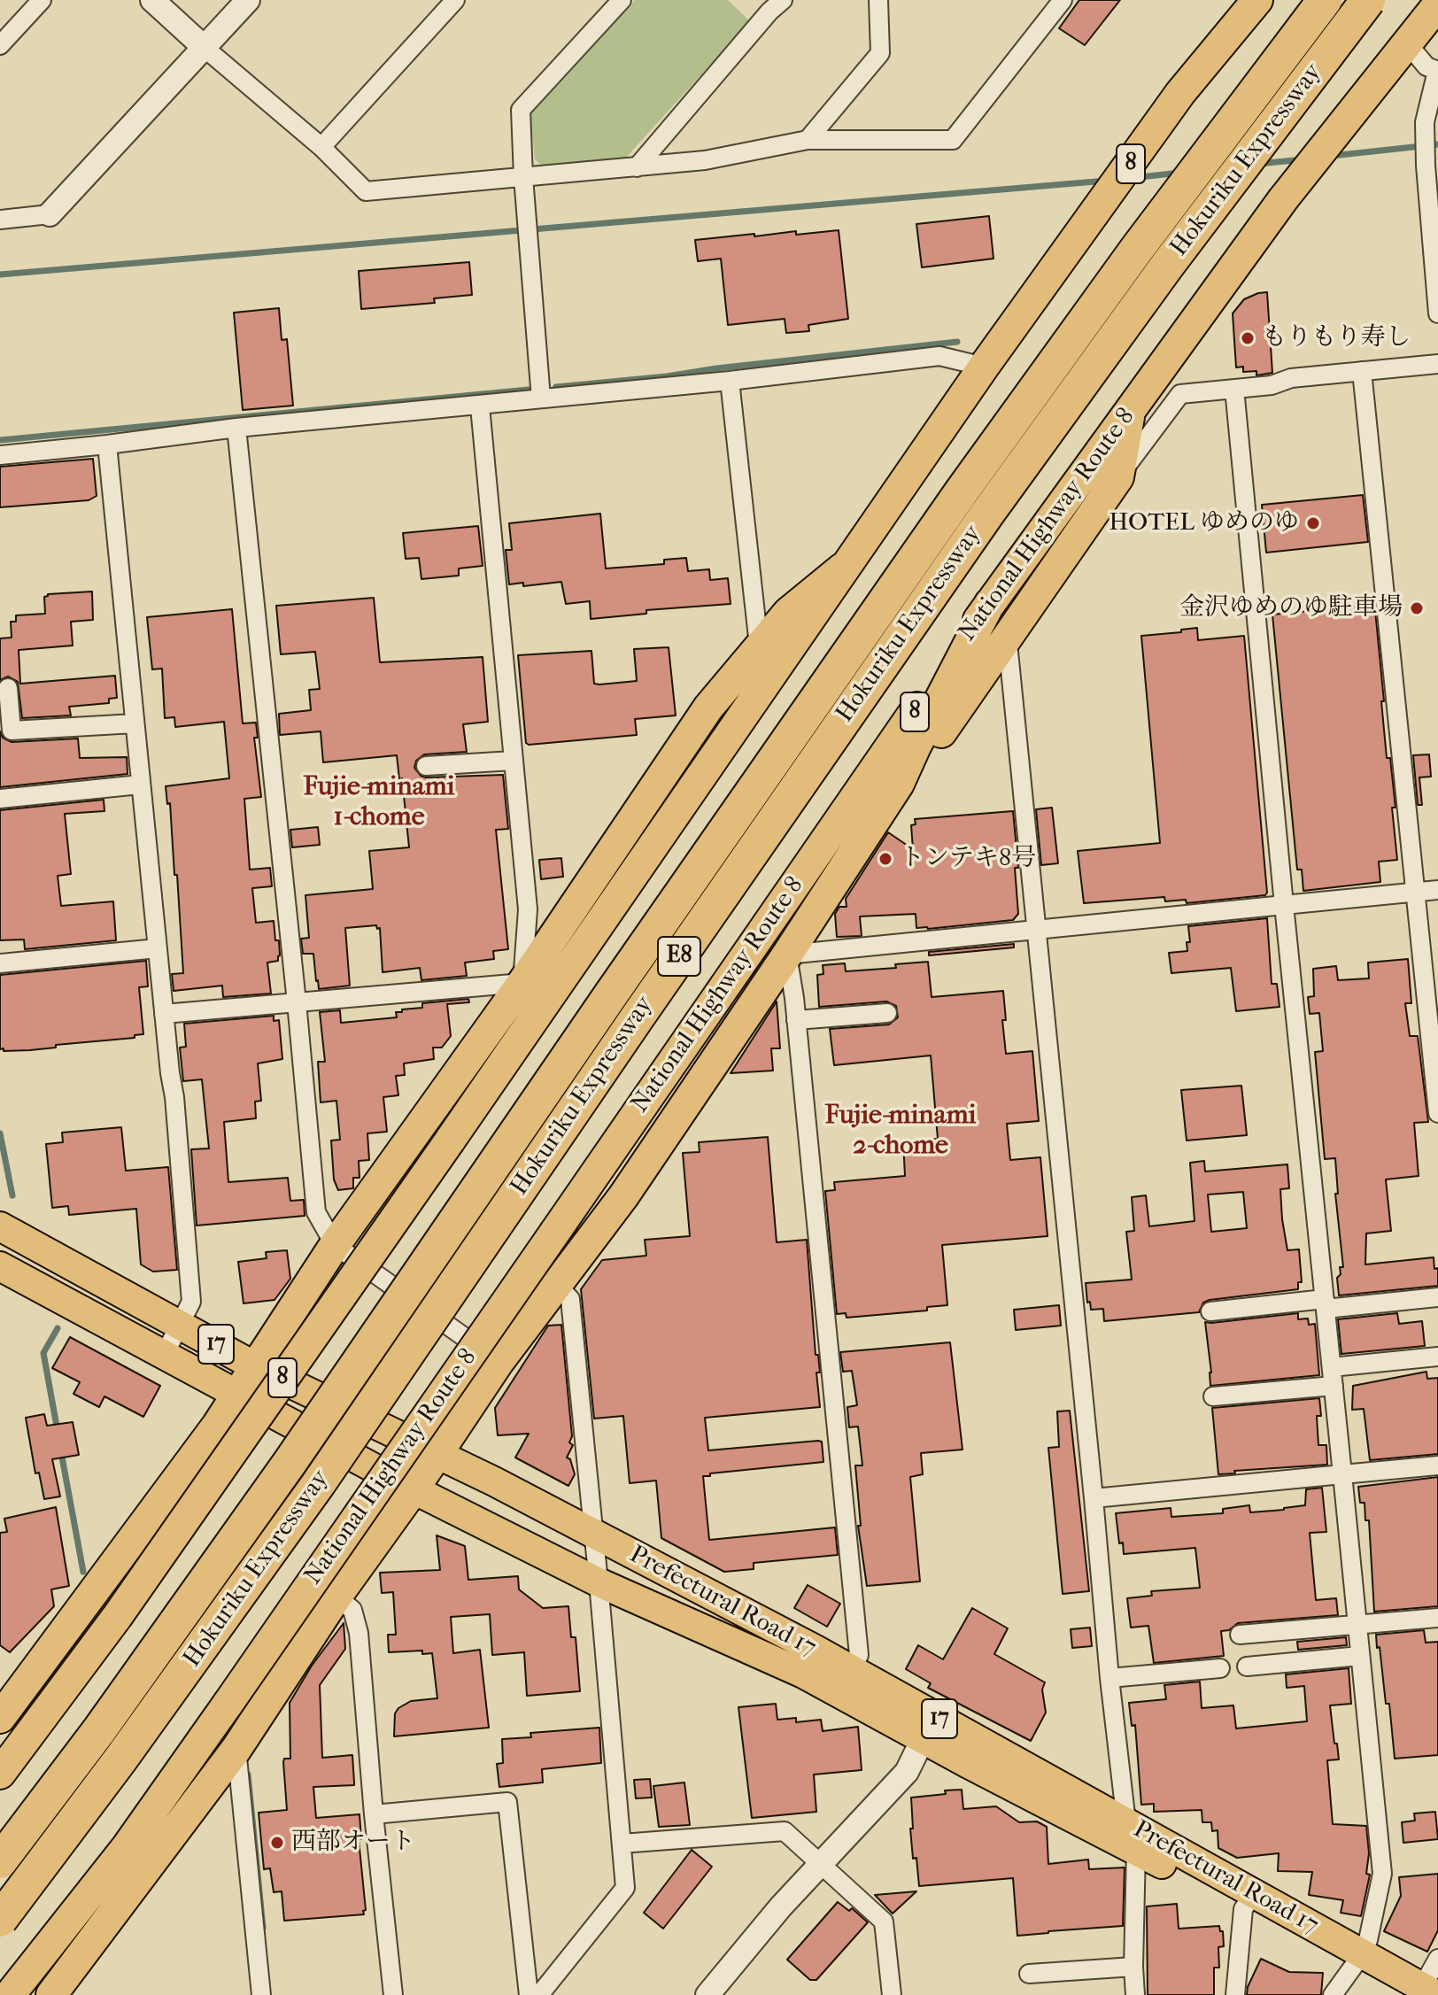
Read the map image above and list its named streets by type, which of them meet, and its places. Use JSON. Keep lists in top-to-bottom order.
{
  "streets": {
    "highway": [
      "Hokuriku Expressway",
      "8",
      "National Highway Route 8",
      "E8"
    ],
    "main road": ["17", "Prefectural Road 17"]
  },
  "districts": ["Fujie-minami 1-chome", "Fujie-minami 2-chome"],
  "places": [
    "もりもり寿し",
    "HOTEL ゆめのゆ",
    "金沢ゆめのゆ駐車場",
    "トンテキ8号",
    "西部オート"
  ]
}
